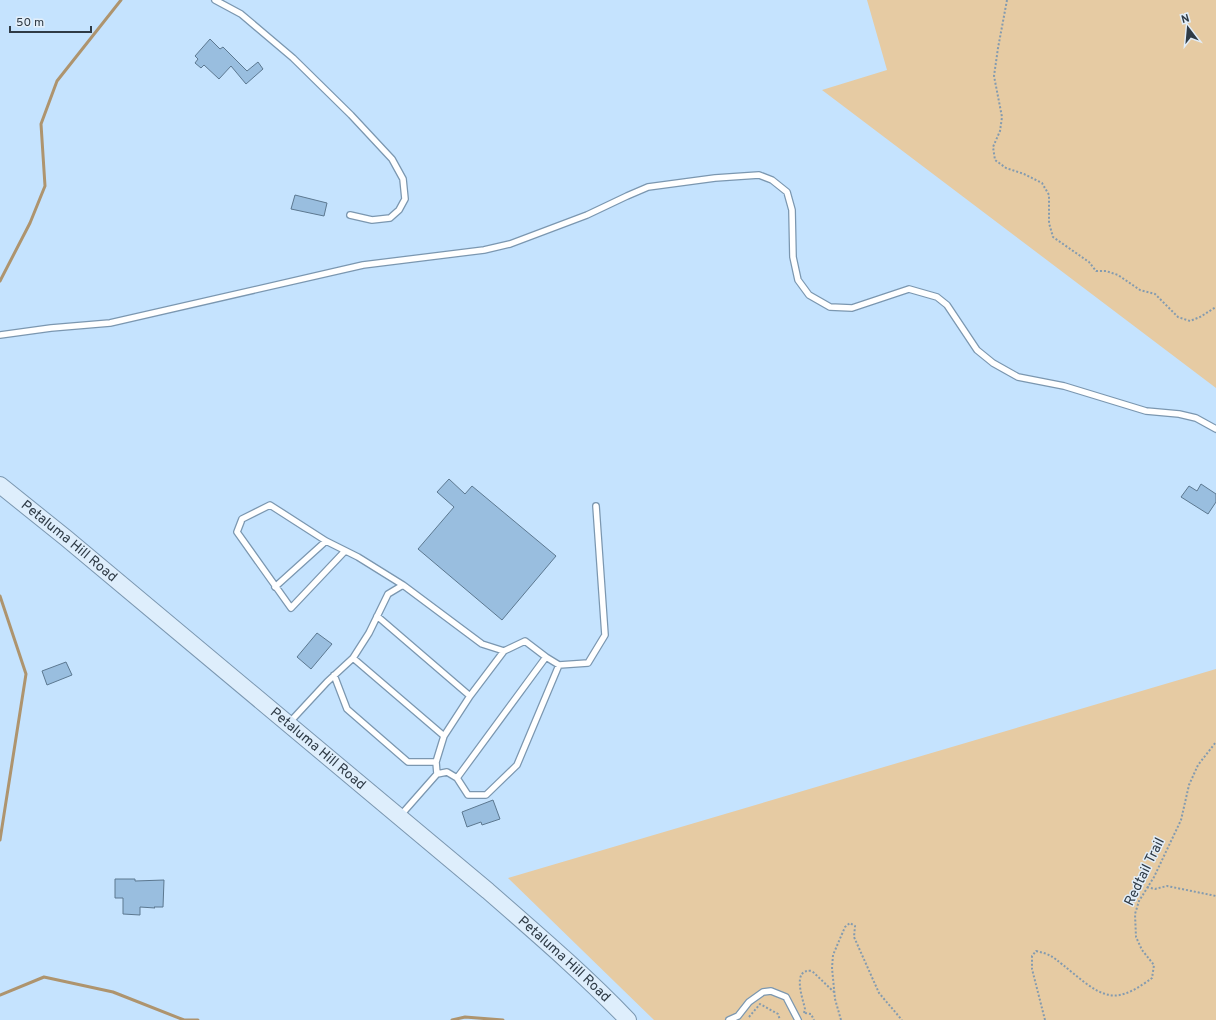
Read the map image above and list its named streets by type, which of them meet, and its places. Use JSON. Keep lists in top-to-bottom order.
{
  "streets": {
    "main road": ["Petaluma Hill Road"],
    "path": ["Redtail Trail"]
  },
  "scale_bar": "50 m",
  "north": "top"
}
